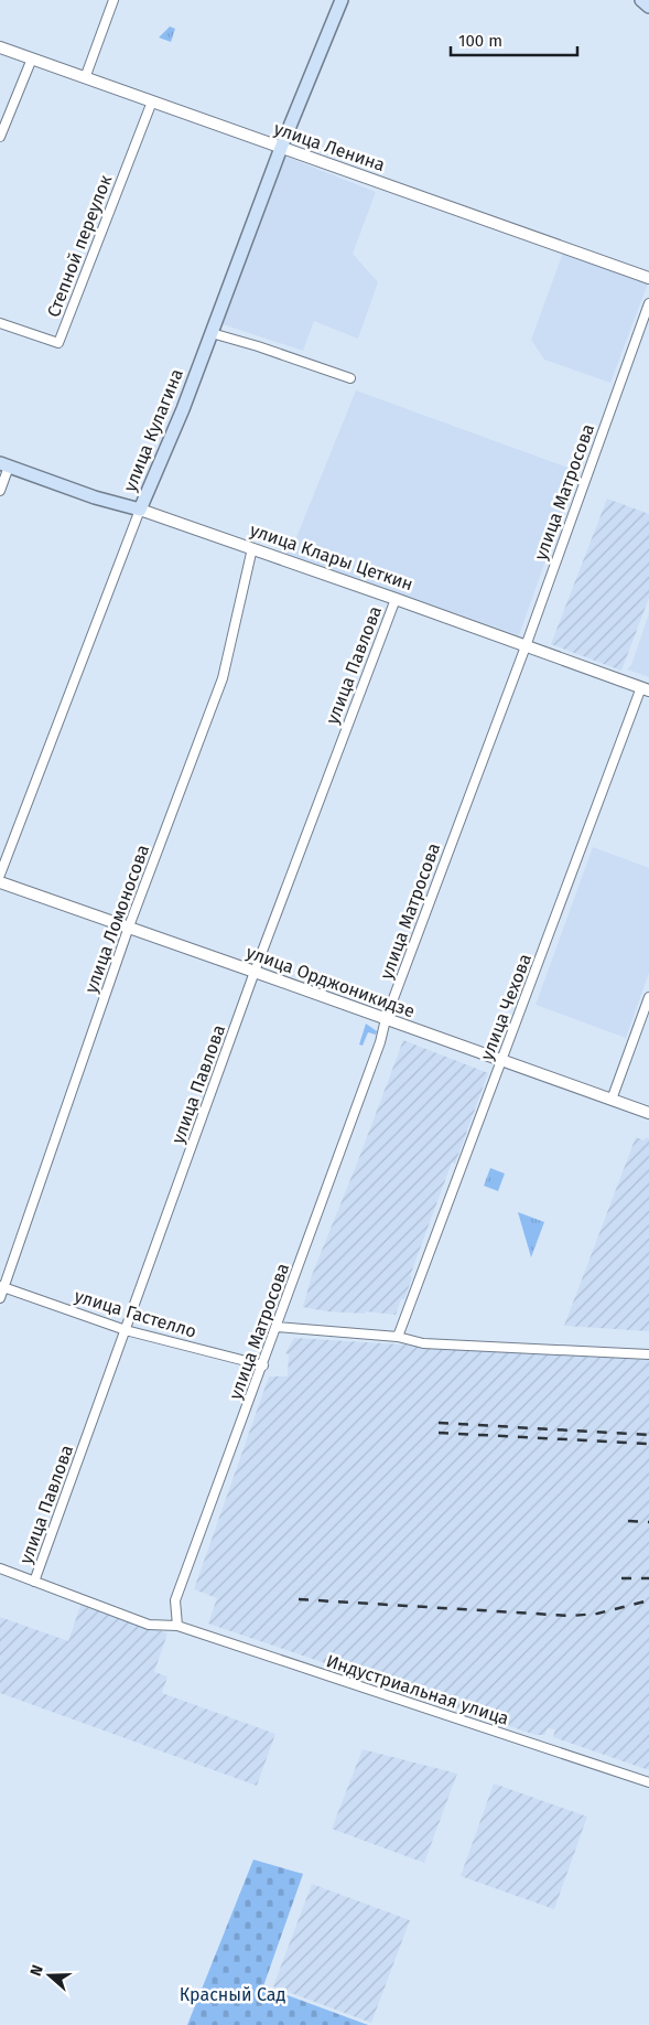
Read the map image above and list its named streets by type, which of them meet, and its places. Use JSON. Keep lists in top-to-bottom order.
{
  "streets": {
    "main road": ["улица Кулагина", "улица Клары Цеткин"],
    "street": [
      "улица Ленина",
      "Степной переулок",
      "улица Матросова",
      "улица Павлова",
      "улица Ломоносова",
      "улица Орджоникидзе",
      "улица Чехова",
      "улица Гастелло",
      "Индустриальная улица"
    ]
  },
  "crossings": [
    ["улица Ленина", "Степной переулок"],
    ["улица Ленина", "улица Кулагина"],
    ["улица Кулагина", "улица Клары Цеткин"],
    ["улица Матросова", "улица Клары Цеткин"],
    ["улица Матросова", "улица Орджоникидзе"],
    ["улица Матросова", "улица Гастелло"],
    ["улица Матросова", "Индустриальная улица"],
    ["улица Клары Цеткин", "улица Павлова"],
    ["улица Клары Цеткин", "улица Ломоносова"],
    ["улица Клары Цеткин", "улица Чехова"],
    ["улица Павлова", "улица Орджоникидзе"],
    ["улица Павлова", "улица Гастелло"],
    ["улица Павлова", "Индустриальная улица"],
    ["улица Ломоносова", "улица Орджоникидзе"],
    ["улица Ломоносова", "улица Гастелло"],
    ["улица Орджоникидзе", "улица Чехова"]
  ],
  "parks": ["Красный Сад"],
  "scale_bar": "100 m",
  "north": "left"
}
